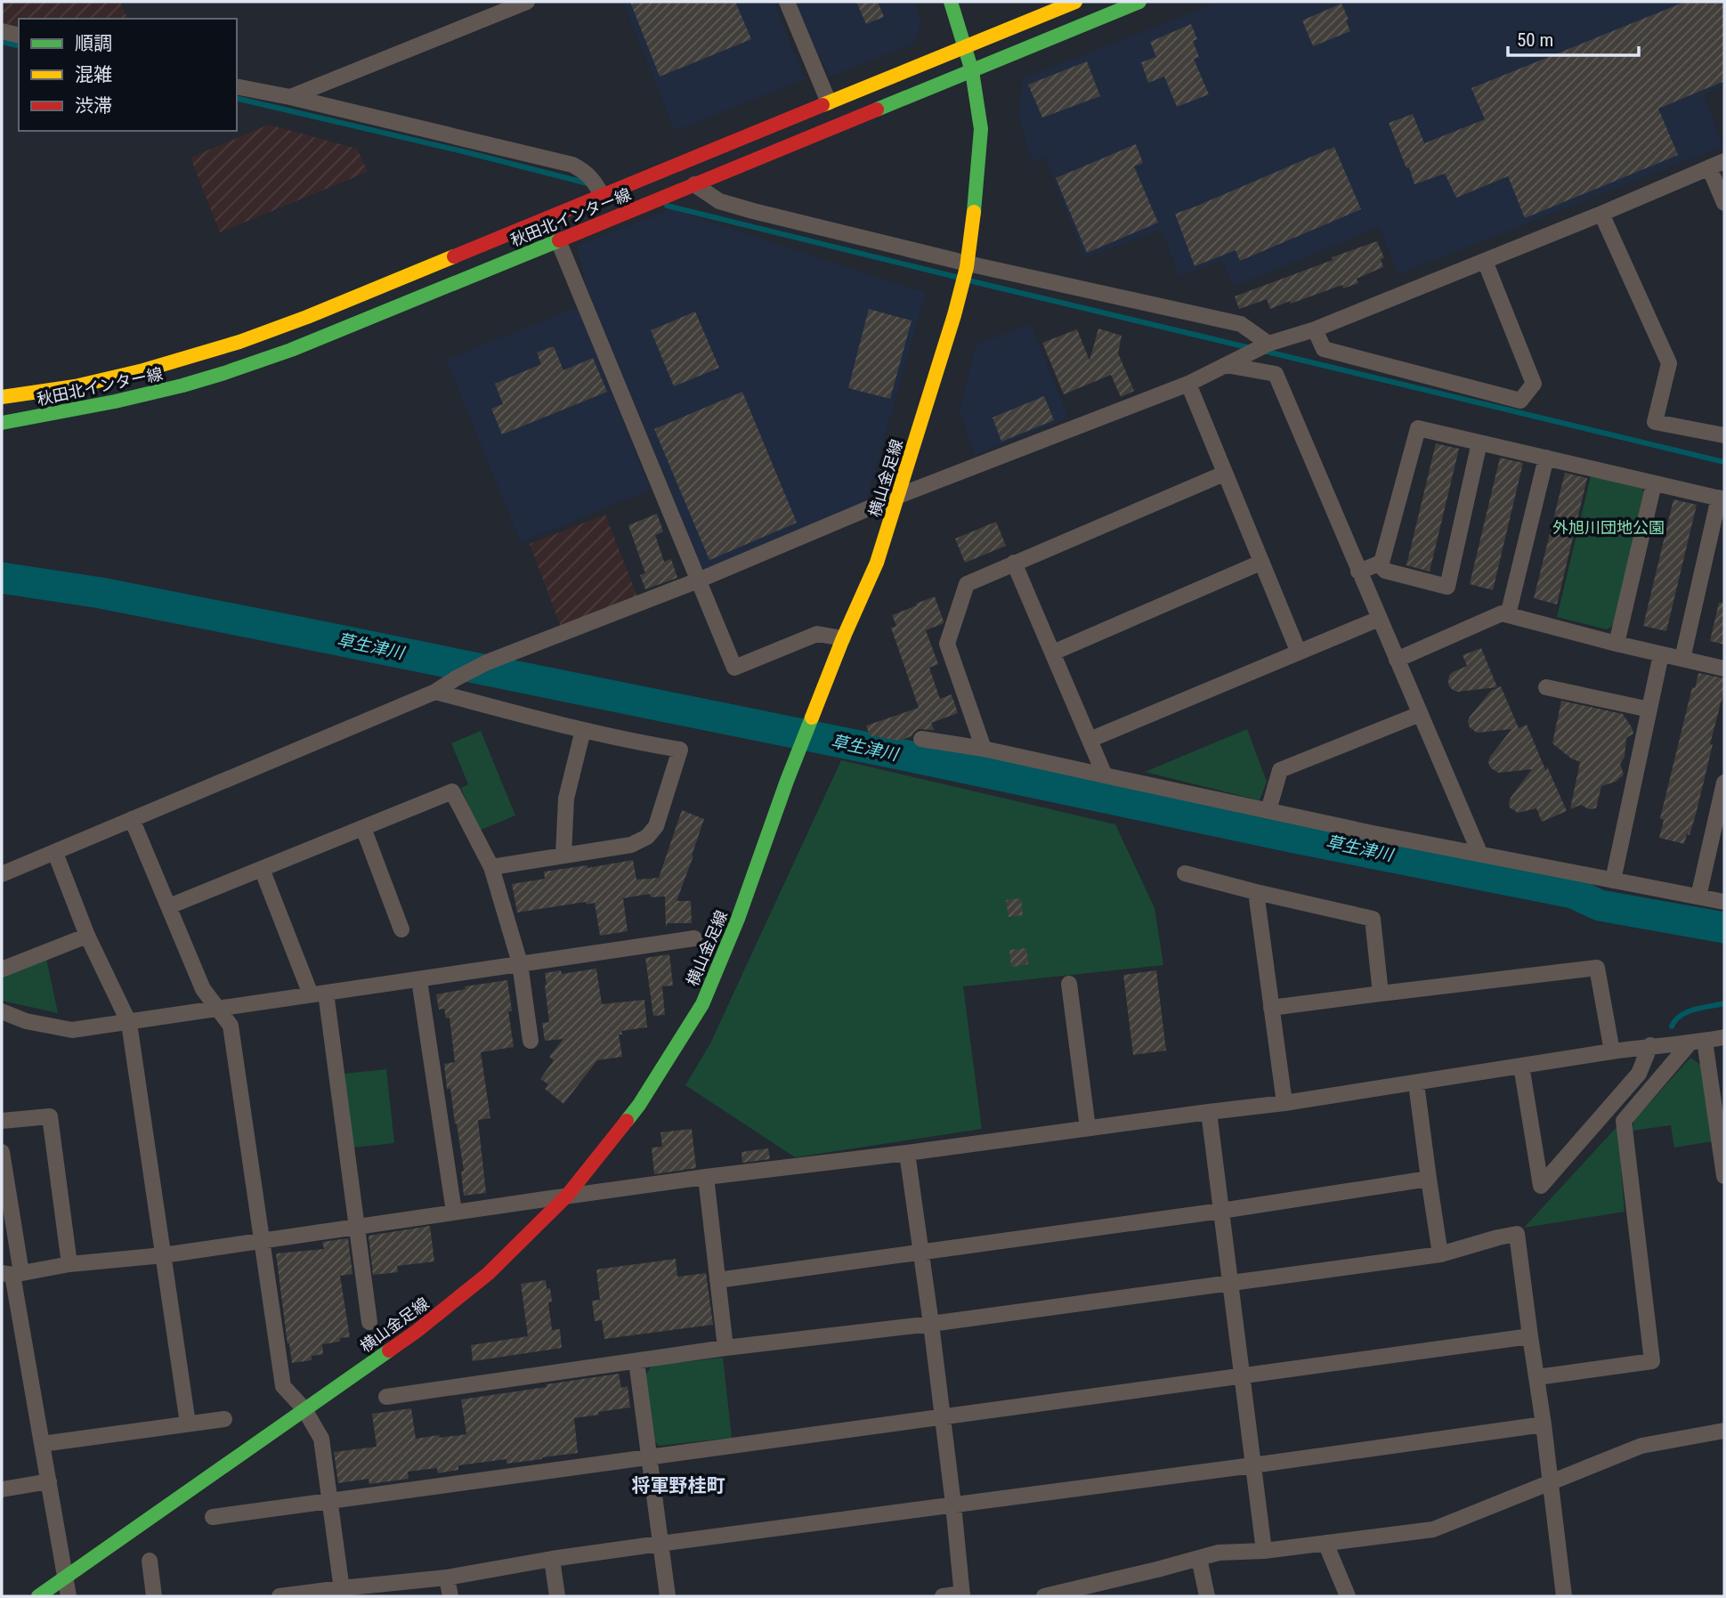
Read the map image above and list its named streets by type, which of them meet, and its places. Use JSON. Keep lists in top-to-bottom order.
{
  "streets": {
    "main road": ["秋田北インター線", "横山金足線"]
  },
  "crossings": [
    ["秋田北インター線", "横山金足線"]
  ],
  "districts": ["将軍野桂町"],
  "water": ["草生津川"],
  "parks": ["外旭川団地公園"],
  "legend": ["順調", "混雑", "渋滞"],
  "scale_bar": "50 m"
}
